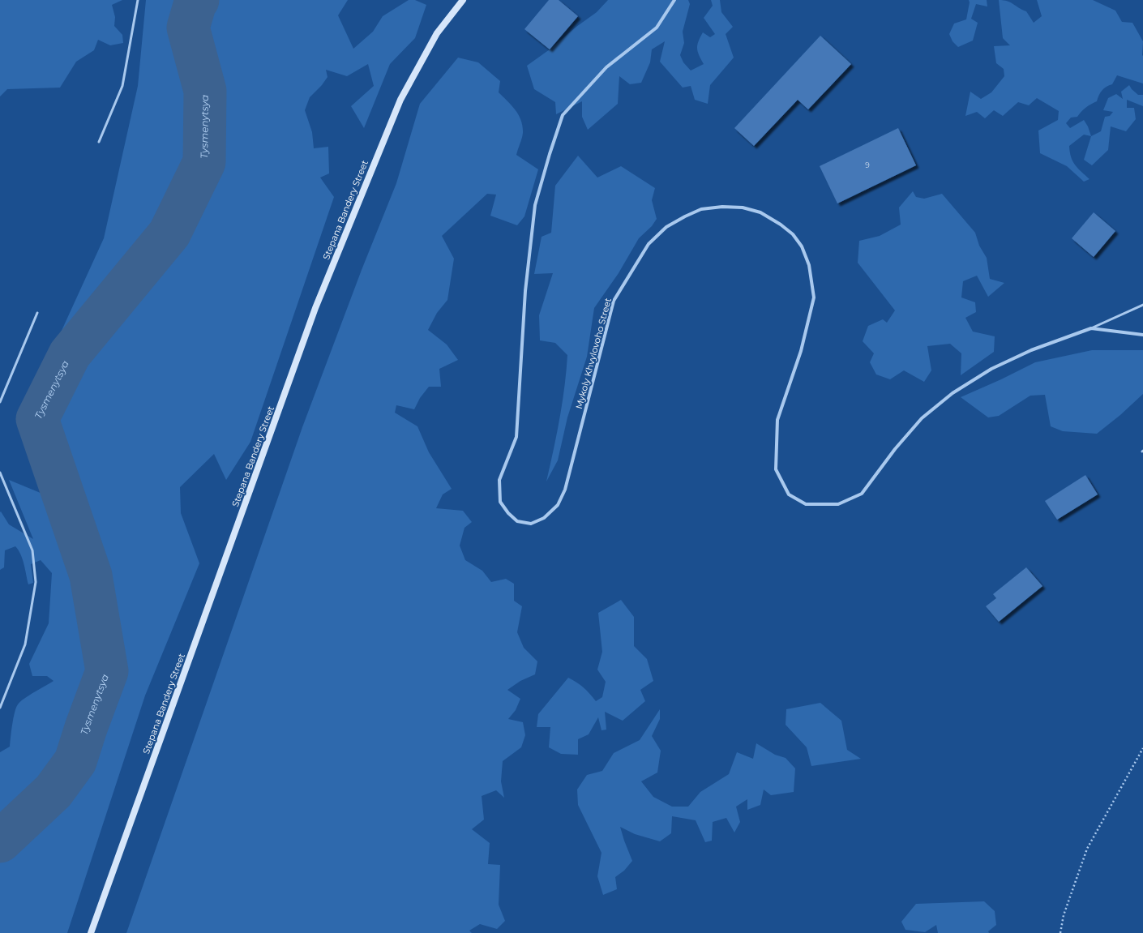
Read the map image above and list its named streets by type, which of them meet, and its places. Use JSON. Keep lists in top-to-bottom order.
{
  "streets": {
    "main road": ["Stepana Bandery Street"],
    "street": ["Mykoly Khvylovoho Street"]
  },
  "water": ["Tysmenytsya"],
  "house_numbers": ["9"]
}
